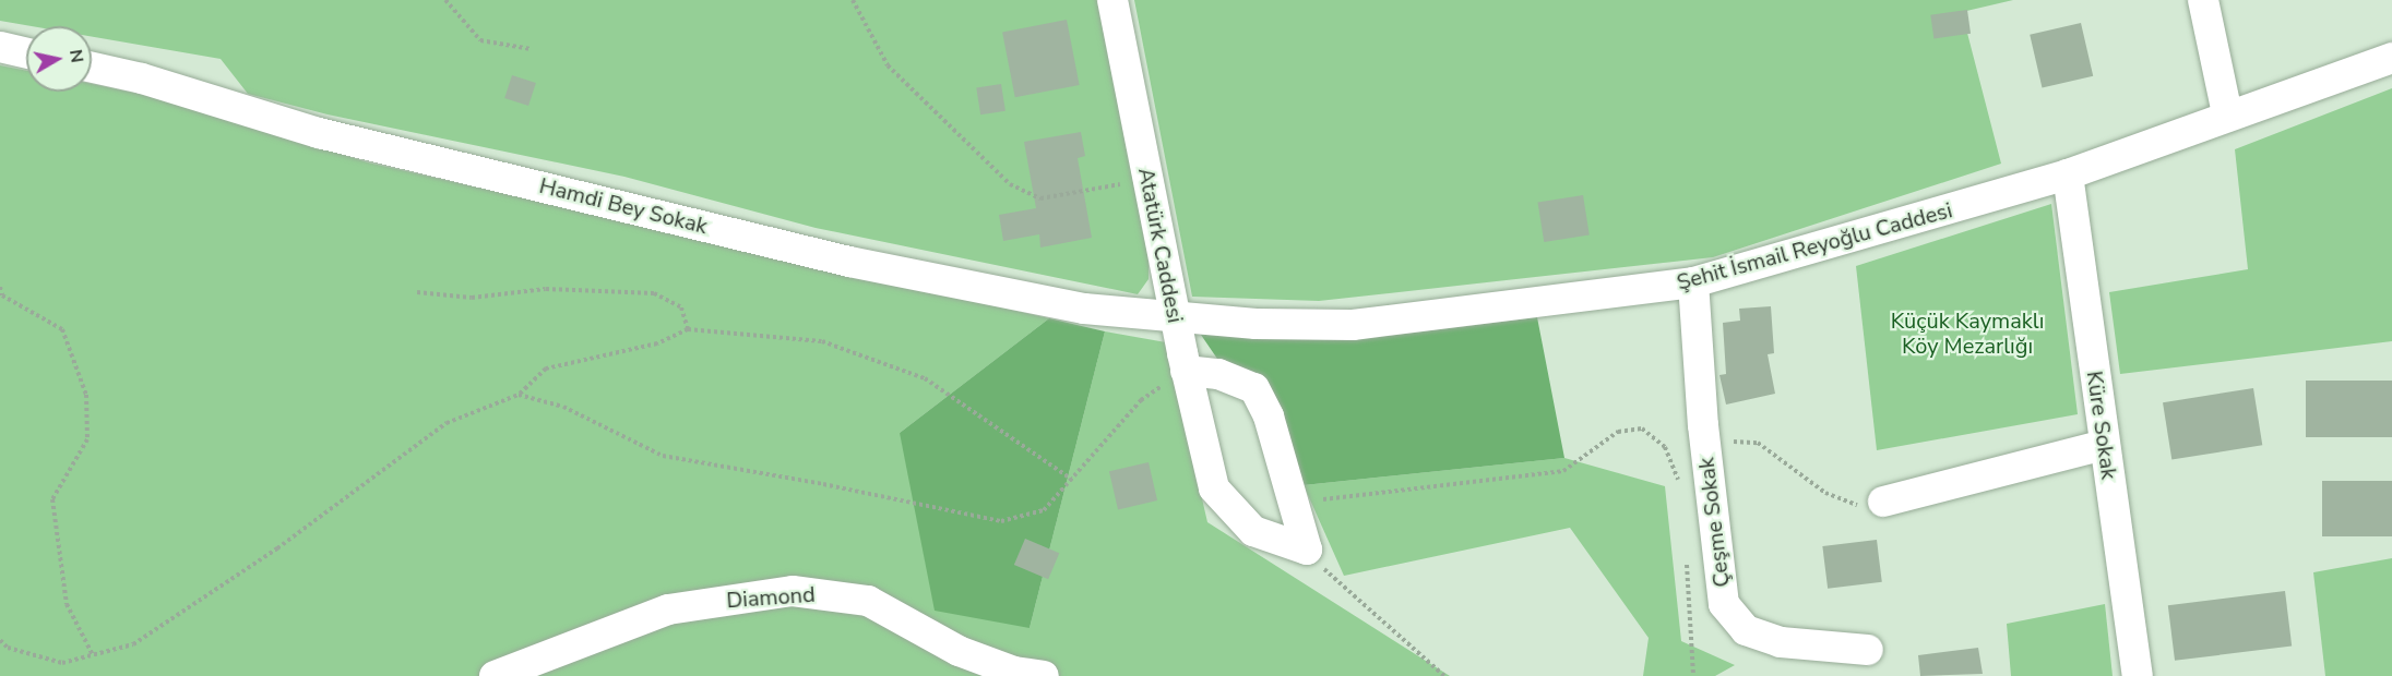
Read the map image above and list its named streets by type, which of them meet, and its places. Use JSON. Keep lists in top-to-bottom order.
{
  "streets": {
    "street": [
      "Hamdi Bey Sokak",
      "Atatürk Caddesi",
      "Şehit İsmail Reyoğlu Caddesi",
      "Küre Sokak",
      "Çeşme Sokak",
      "Diamond"
    ]
  },
  "crossings": [
    ["Hamdi Bey Sokak", "Atatürk Caddesi"],
    ["Hamdi Bey Sokak", "Şehit İsmail Reyoğlu Caddesi"],
    ["Atatürk Caddesi", "Şehit İsmail Reyoğlu Caddesi"],
    ["Şehit İsmail Reyoğlu Caddesi", "Küre Sokak"],
    ["Şehit İsmail Reyoğlu Caddesi", "Çeşme Sokak"]
  ],
  "parks": ["Küçük Kaymaklı Köy Mezarlığı"],
  "north": "right"
}
